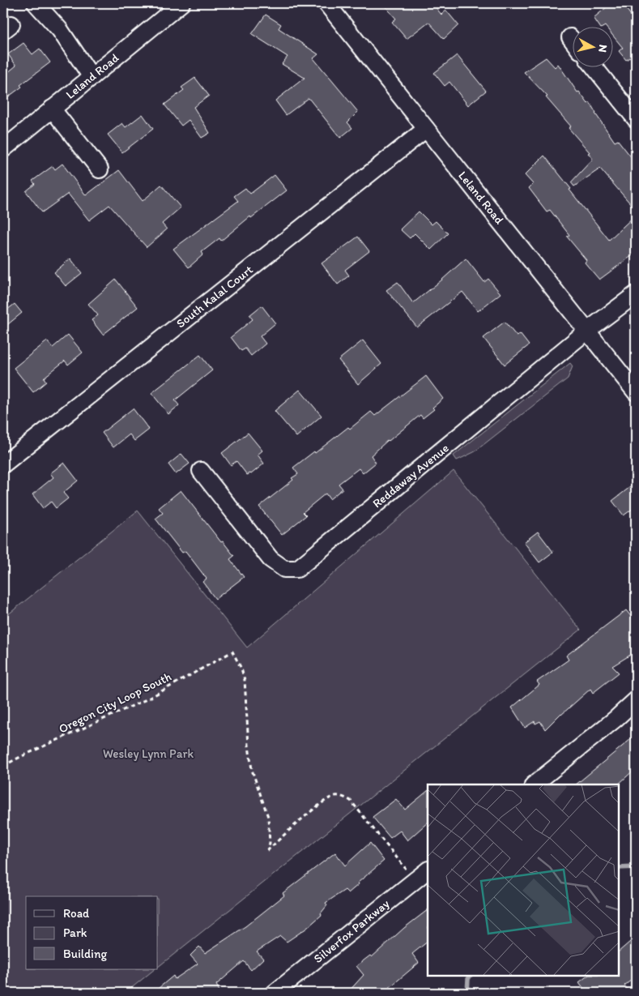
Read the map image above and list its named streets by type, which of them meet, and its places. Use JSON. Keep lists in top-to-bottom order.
{
  "streets": {
    "street": [
      "Leland Road",
      "South Kalal Court",
      "Reddaway Avenue",
      "Silverfox Parkway"
    ],
    "path": ["Oregon City Loop South"]
  },
  "crossings": [
    ["Leland Road", "South Kalal Court"],
    ["Leland Road", "Reddaway Avenue"],
    ["Oregon City Loop South", "Silverfox Parkway"]
  ],
  "parks": ["Wesley Lynn Park"],
  "legend": ["Road", "Park", "Building"],
  "north": "right"
}
